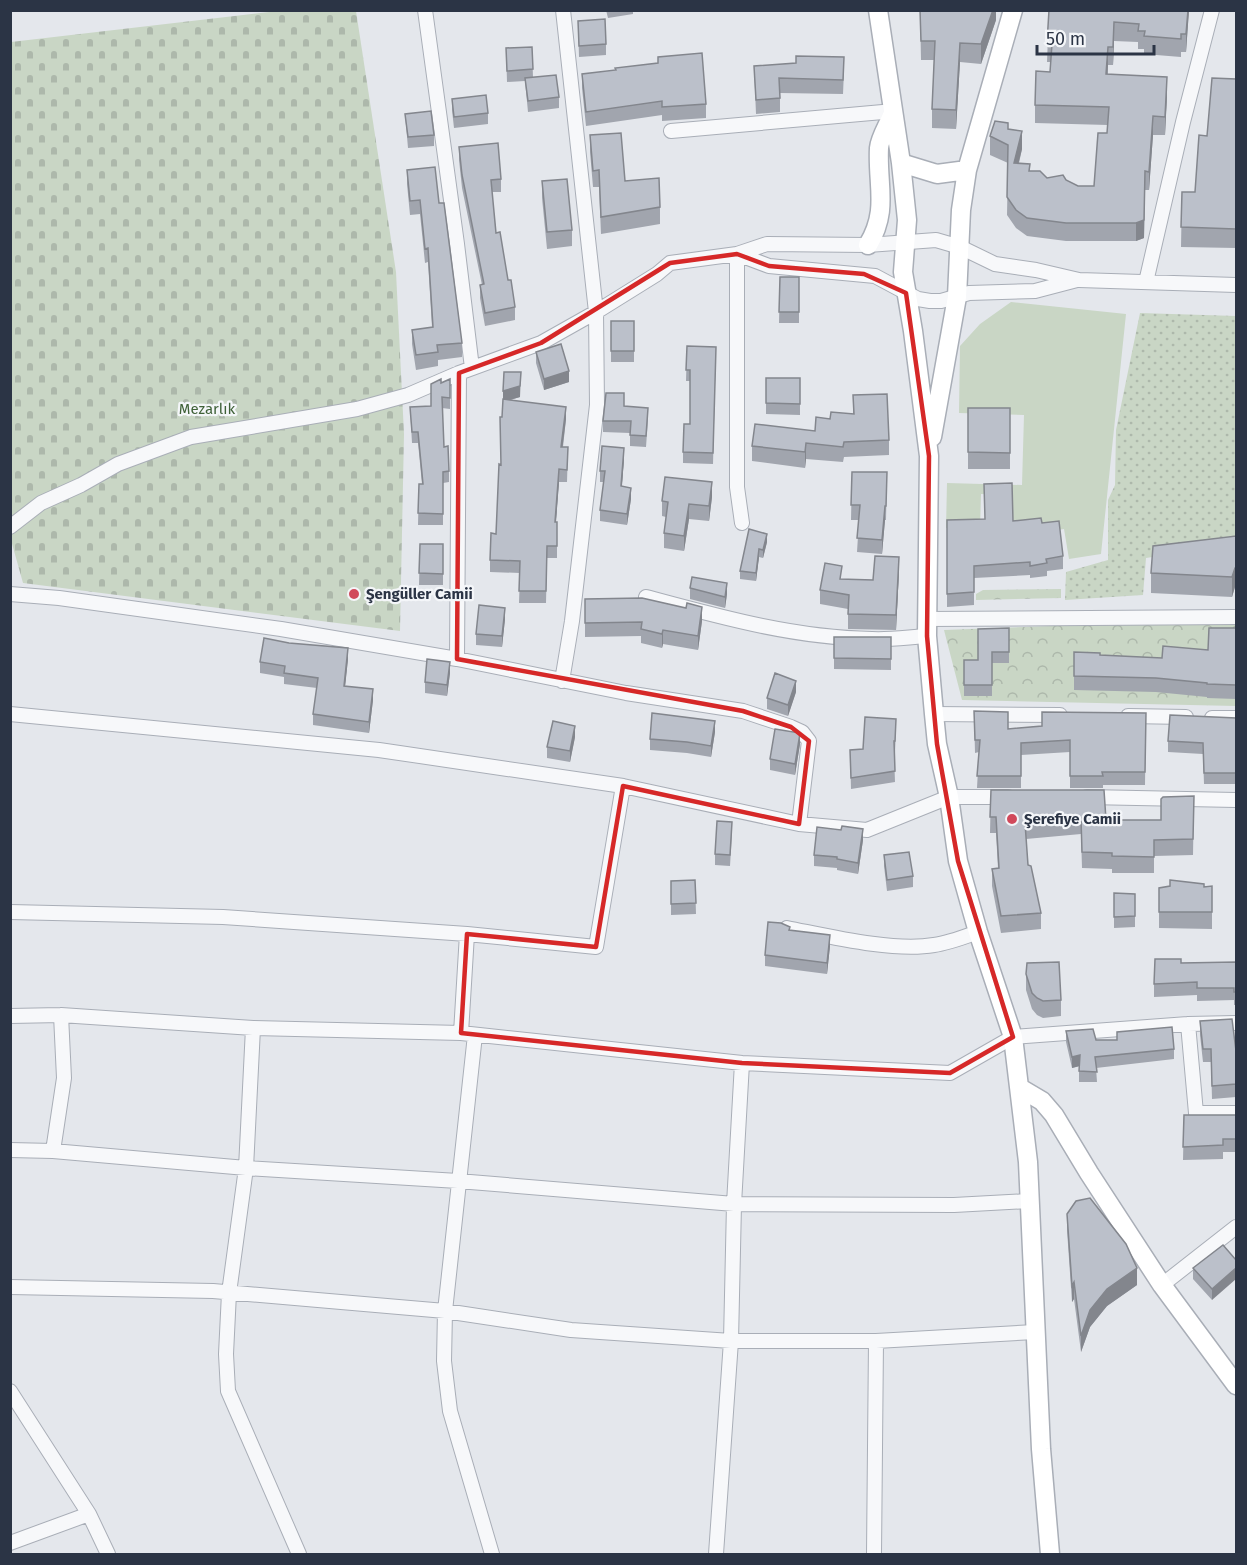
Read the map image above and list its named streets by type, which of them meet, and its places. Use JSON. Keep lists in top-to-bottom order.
{
  "parks": ["Mezarlık"],
  "places": ["Şengüller Camii", "Şerefiye Camii"],
  "scale_bar": "50 m"
}
